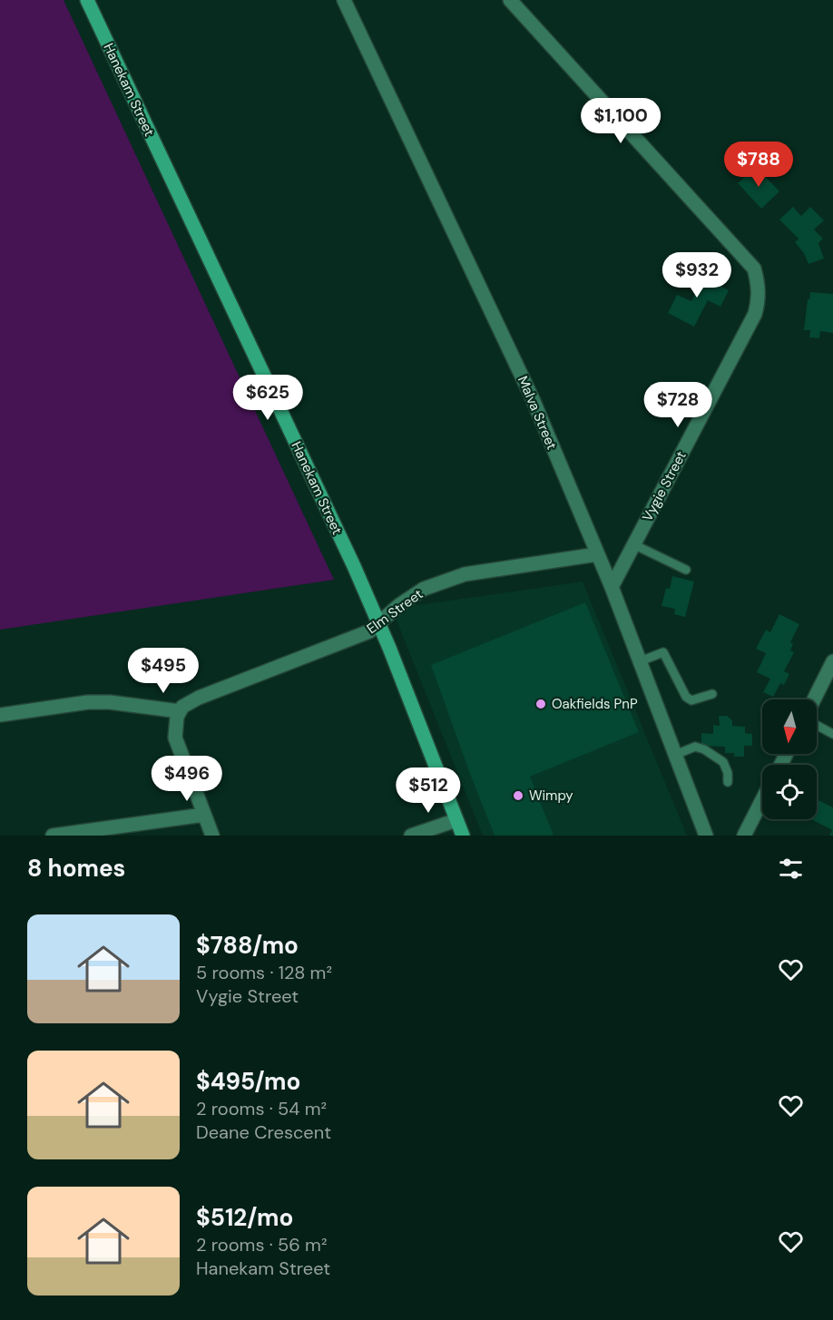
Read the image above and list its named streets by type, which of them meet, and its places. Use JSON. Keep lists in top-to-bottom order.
{
  "streets": {
    "street": [
      "Hanekam Street",
      "Malva Street",
      "Vygie Street",
      "Elm Street"
    ]
  },
  "crossings": [
    ["Hanekam Street", "Elm Street"],
    ["Malva Street", "Vygie Street"],
    ["Malva Street", "Elm Street"]
  ],
  "places": ["Oakfields PnP", "Wimpy"],
  "north": "bottom",
  "page": {
    "price": [
      "$1,100",
      "$788",
      "$932",
      "$625",
      "$728",
      "$495",
      "$496",
      "$512"
    ],
    "heading": "8 homes",
    "list": [
      {
        "name": "$788/mo",
        "note": "5 rooms · 128 m² · Vygie Street"
      },
      {
        "name": "$495/mo",
        "note": "2 rooms · 54 m² · Deane Crescent"
      },
      {
        "name": "$512/mo",
        "note": "2 rooms · 56 m² · Hanekam Street"
      }
    ]
  }
}
